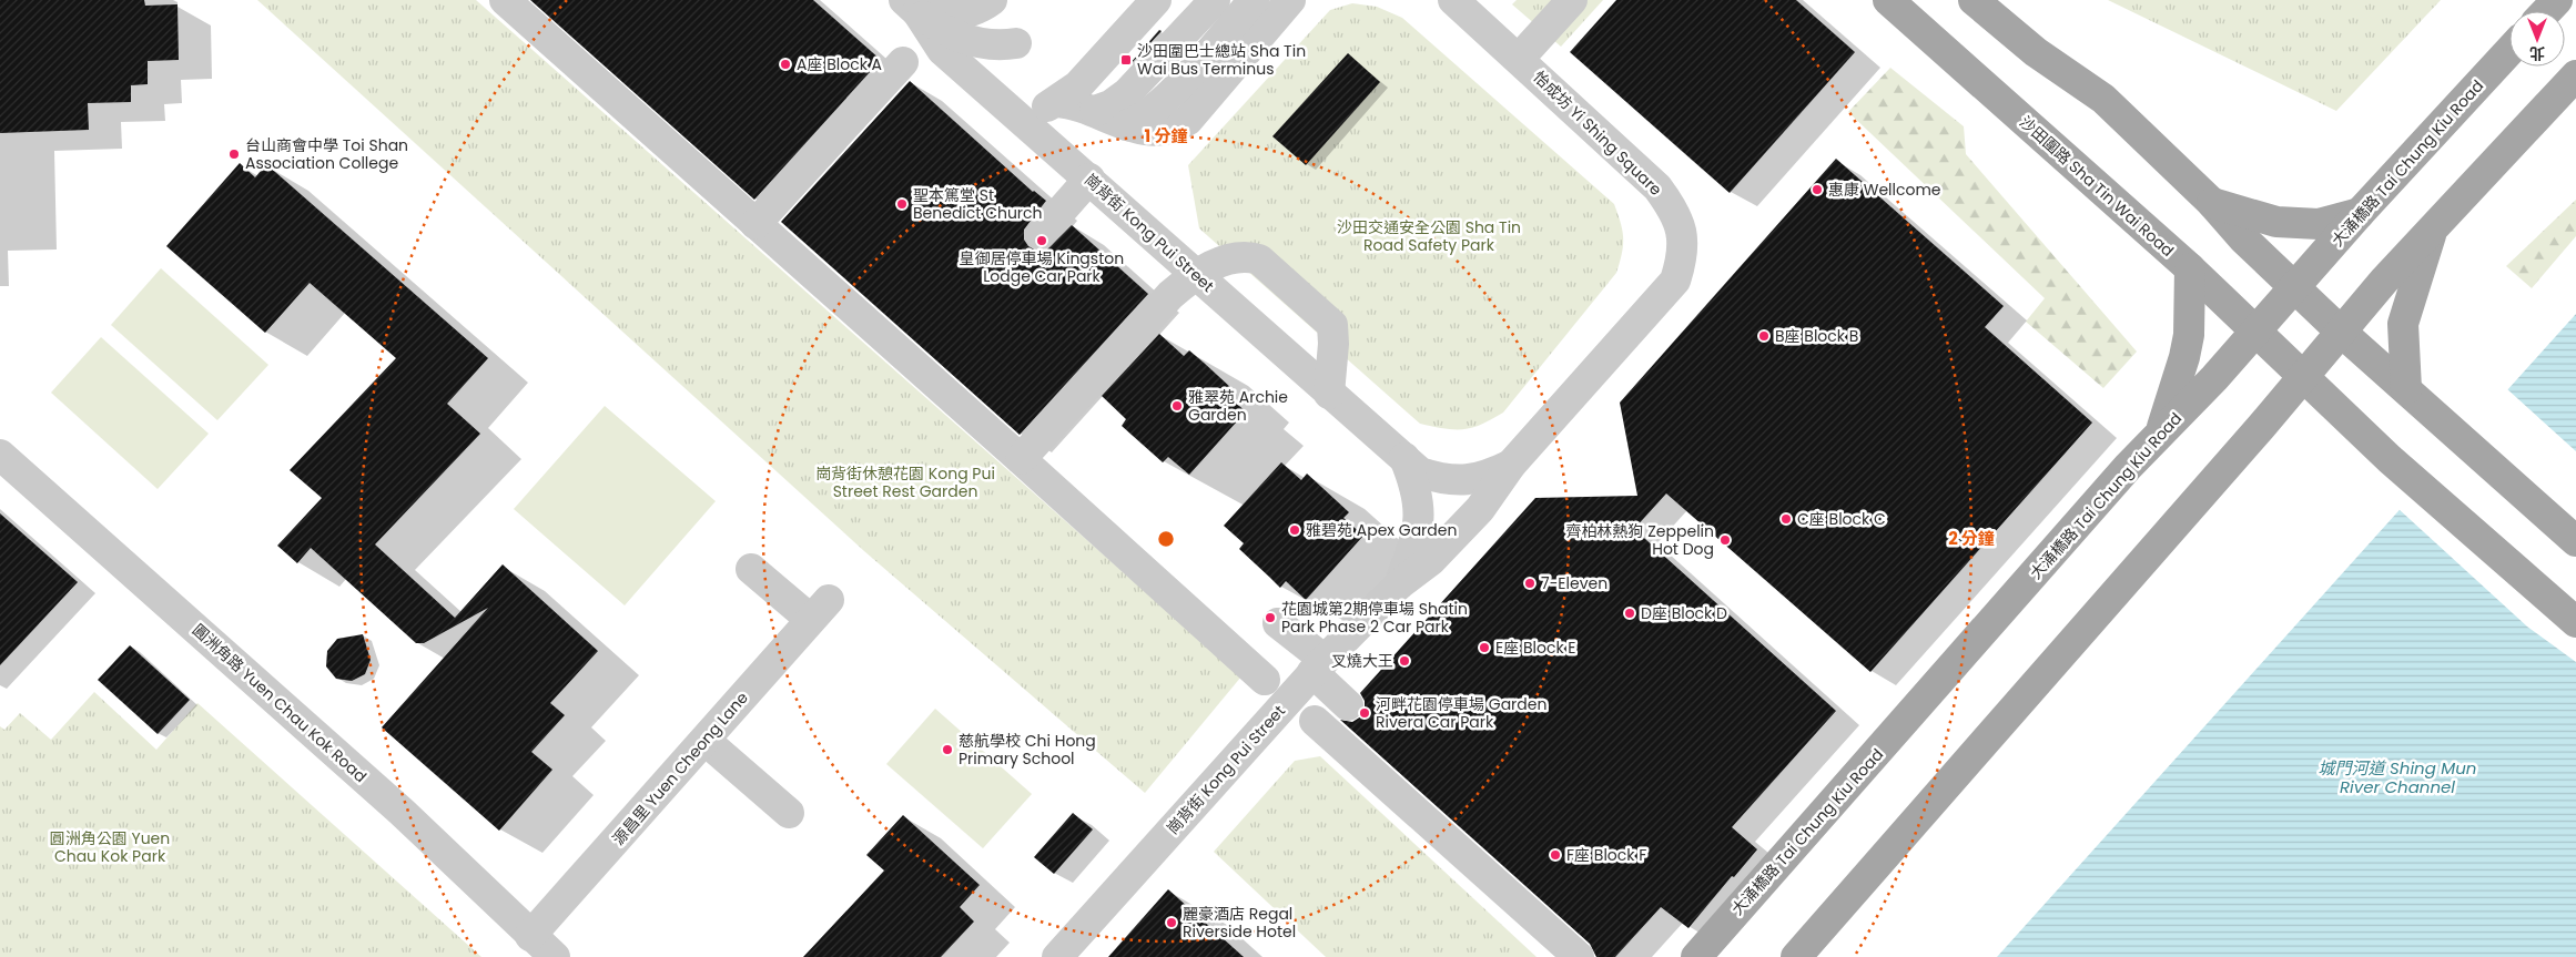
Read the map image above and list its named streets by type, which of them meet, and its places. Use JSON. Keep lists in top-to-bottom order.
{
  "streets": {
    "main road": ["大涌橋路 Tai Chung Kiu Road", "沙田圍路 Sha Tin Wai Road"],
    "street": [
      "怡成坊 Yi Shing Square",
      "崗背街 Kong Pui Street",
      "圓洲角路 Yuen Chau Kok Road",
      "源昌里 Yuen Cheong Lane"
    ]
  },
  "crossings": [
    ["怡成坊 Yi Shing Square", "崗背街 Kong Pui Street"],
    ["大涌橋路 Tai Chung Kiu Road", "沙田圍路 Sha Tin Wai Road"],
    ["圓洲角路 Yuen Chau Kok Road", "源昌里 Yuen Cheong Lane"]
  ],
  "water": ["城門河道 Shing Mun River Channel"],
  "parks": ["沙田交通安全公園 Sha Tin Road Safety Park", "崗背街休憩花園 Kong Pui Street Rest Garden", "圓洲角公園 Yuen Chau Kok Park"],
  "places": {
    "transit": ["沙田圍巴士總站 Sha Tin Wai Bus Terminus"],
    "other": [
      "A座 Block A",
      "台山商會中學 Toi Shan Association College",
      "惠康 Wellcome",
      "聖本篤堂 St Benedict Church",
      "皇御居停車場 Kingston Lodge Car Park",
      "B座 Block B",
      "雅翠苑 Archie Garden",
      "C座 Block C",
      "雅碧苑 Apex Garden",
      "齊柏林熱狗 Zeppelin Hot Dog",
      "7-Eleven",
      "D座 Block D",
      "花園城第2期停車場 Shatin Park Phase 2 Car Park",
      "E座 Block E",
      "叉燒大王",
      "河畔花園停車場 Garden Rivera Car Park",
      "慈航學校 Chi Hong Primary School",
      "F座 Block F",
      "麗豪酒店 Regal Riverside Hotel"
    ]
  },
  "north": "bottom",
  "rings": ["1 分鐘", "2 分鐘"]
}
